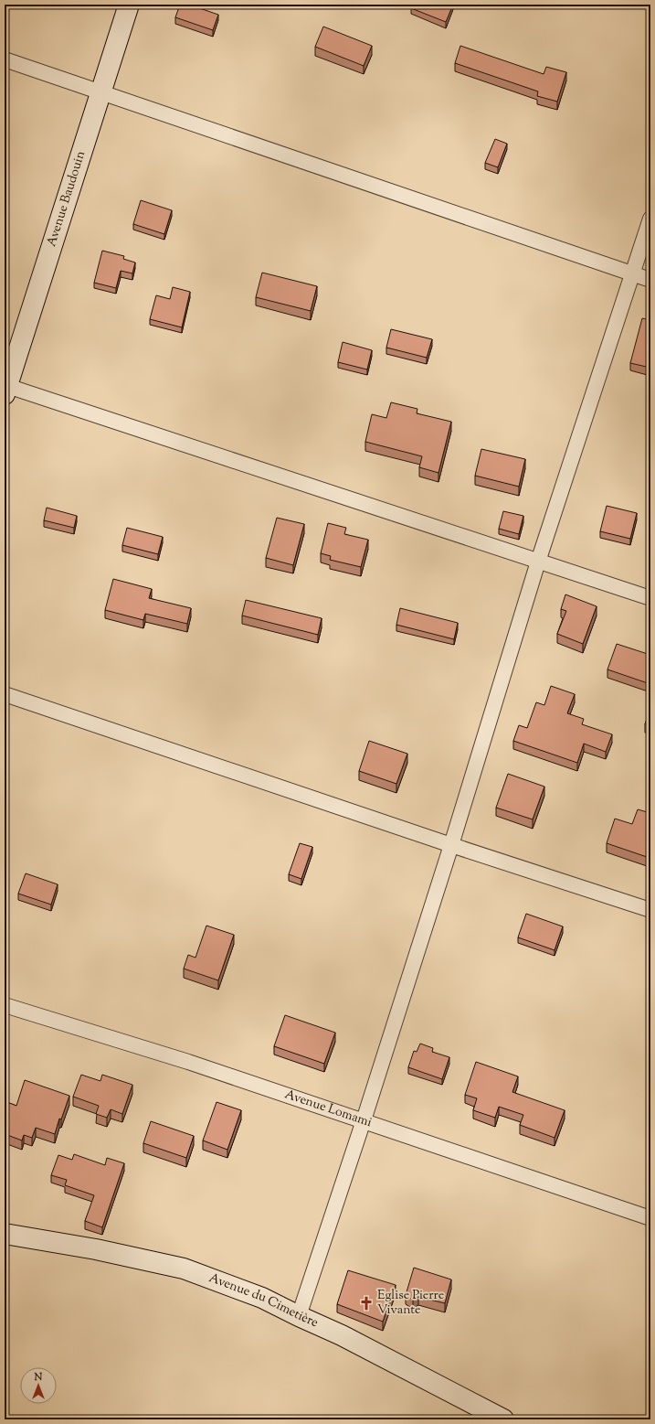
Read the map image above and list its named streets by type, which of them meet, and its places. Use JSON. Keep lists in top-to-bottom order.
{
  "streets": {
    "street": ["Avenue Baudouin", "Avenue Lomami", "Avenue du Cimetière"]
  },
  "places": {
    "church": ["Eglise Pierre Vivante"]
  },
  "north": "top"
}
